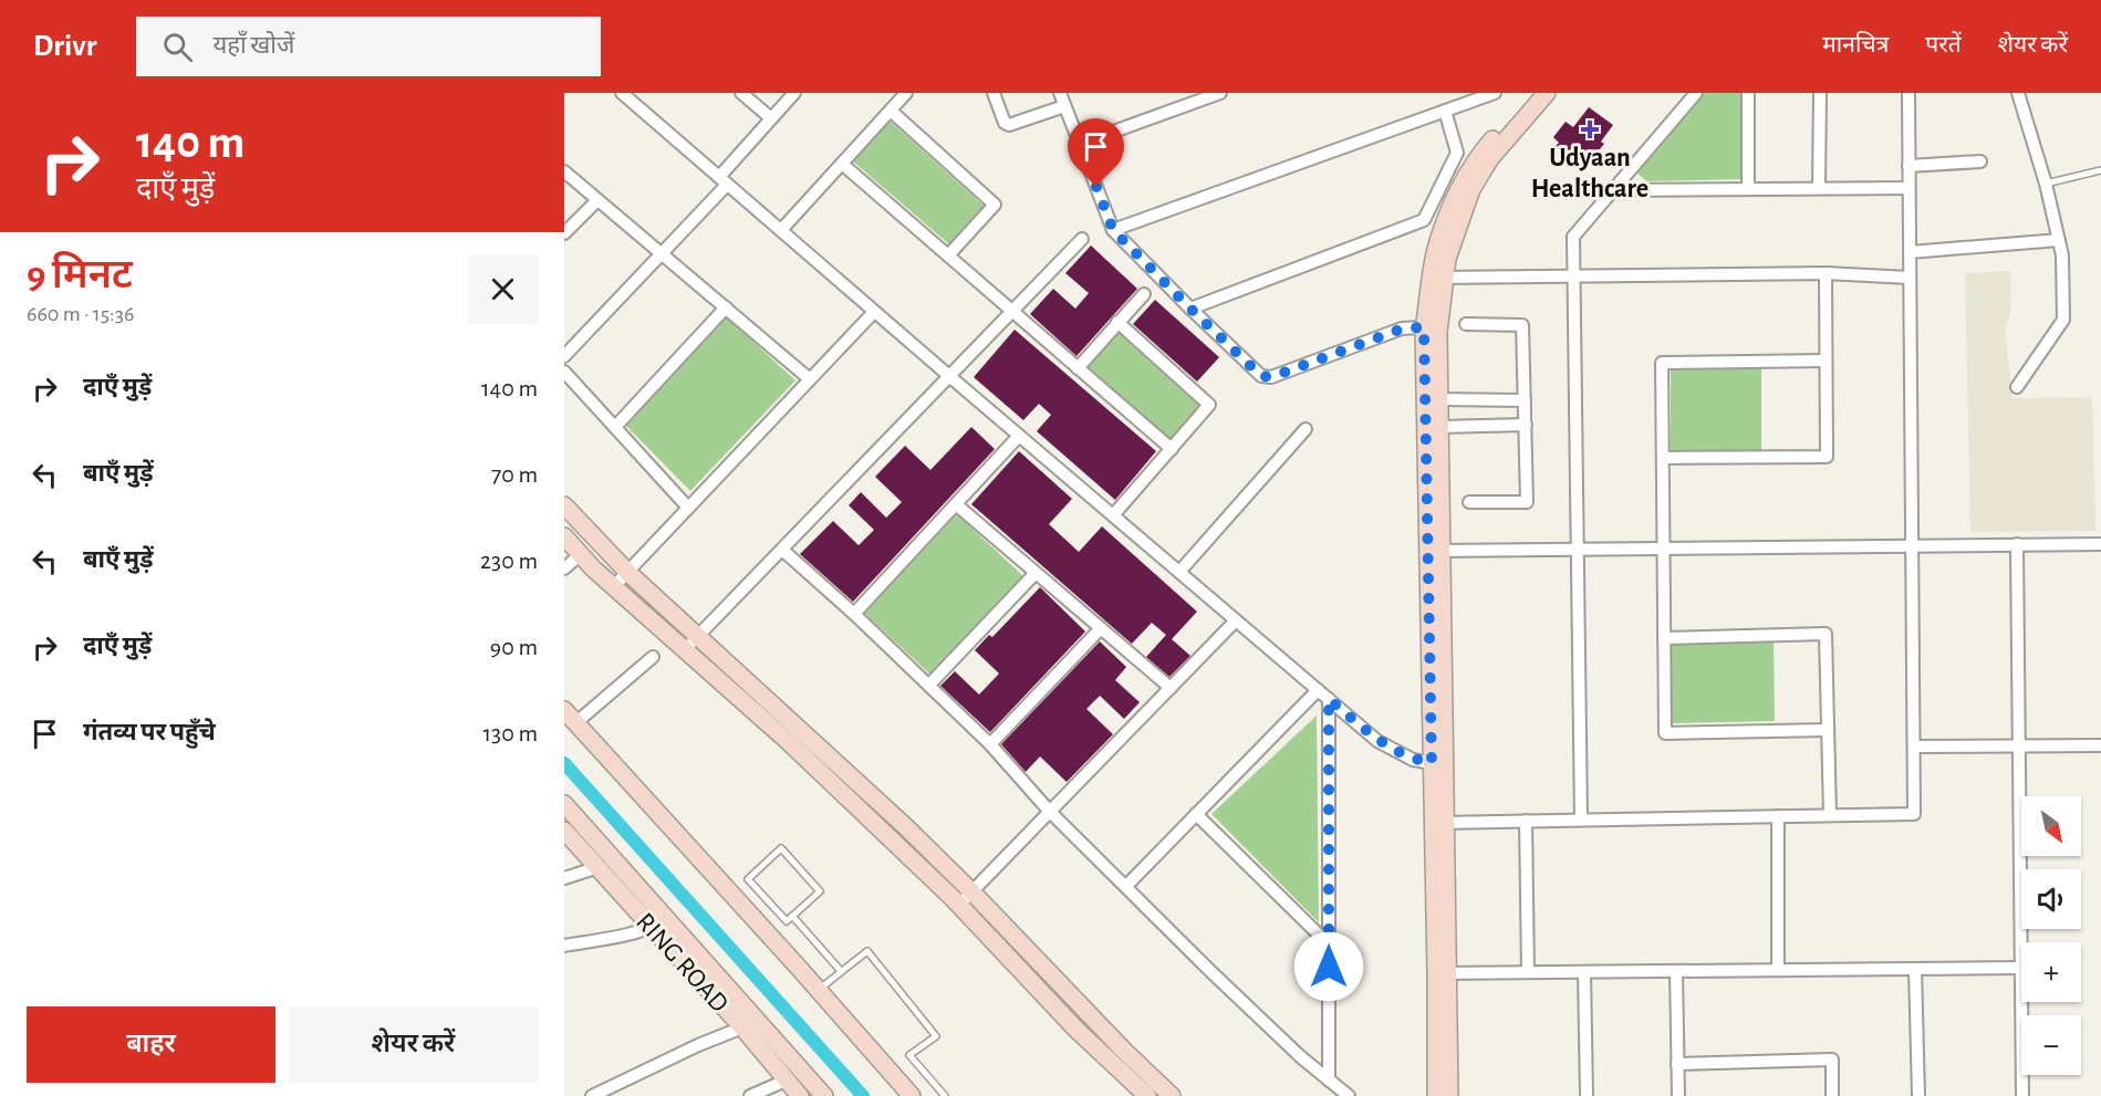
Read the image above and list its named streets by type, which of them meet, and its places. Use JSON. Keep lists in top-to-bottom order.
{
  "streets": {
    "street": ["RING ROAD"]
  },
  "places": {
    "health": ["Udyaan Healthcare"]
  },
  "north": "bottom right",
  "page": {
    "header": "Drivr",
    "search": "यहाँ खोजें",
    "nav": ["मानचित्र", "परतें", "शेयर करें"],
    "turn": ["140 m", "दाएँ मुड़ें"],
    "heading": ["9 मिनट", "660 m · 15:36"],
    "list": [
      {
        "name": "दाएँ मुड़ें",
        "value": "140 m"
      },
      {
        "name": "बाएँ मुड़ें",
        "value": "70 m"
      },
      {
        "name": "बाएँ मुड़ें",
        "value": "230 m"
      },
      {
        "name": "दाएँ मुड़ें",
        "value": "90 m"
      },
      {
        "name": "गंतव्य पर पहुँचे",
        "value": "130 m"
      }
    ],
    "map_buttons": ["+", "−"],
    "buttons": ["बाहर", "शेयर करें"]
  }
}
